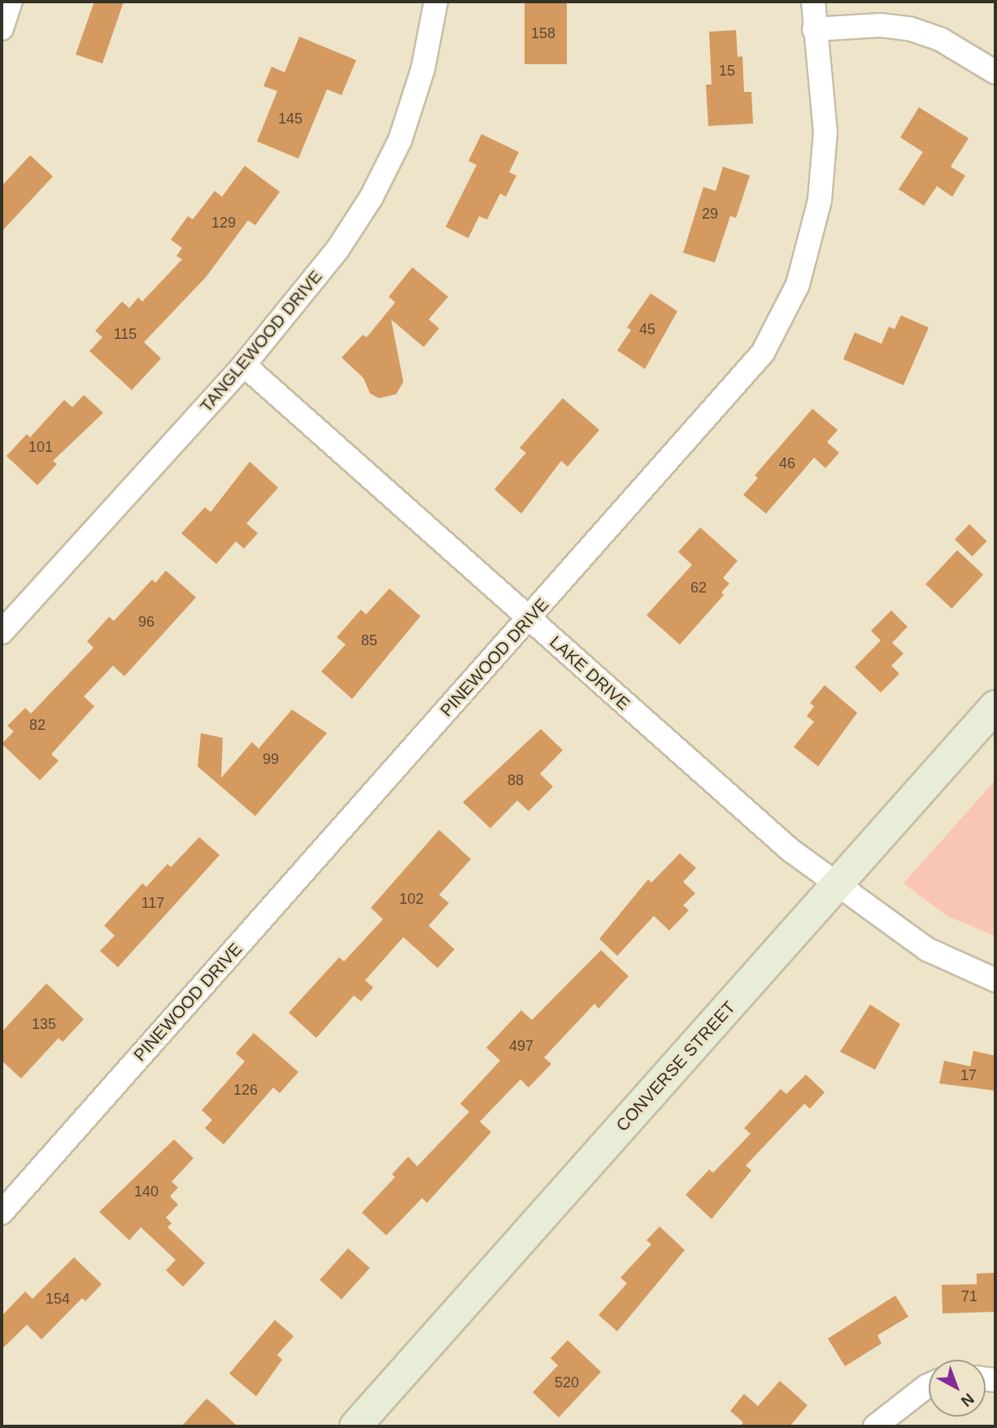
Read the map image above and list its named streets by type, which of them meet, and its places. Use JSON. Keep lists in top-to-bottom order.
{
  "streets": {
    "main road": ["CONVERSE STREET"],
    "street": ["TANGLEWOOD DRIVE", "PINEWOOD DRIVE", "LAKE DRIVE"]
  },
  "crossings": [
    ["TANGLEWOOD DRIVE", "LAKE DRIVE"],
    ["PINEWOOD DRIVE", "LAKE DRIVE"],
    ["LAKE DRIVE", "CONVERSE STREET"]
  ],
  "house_numbers": [
    "158",
    "15",
    "145",
    "29",
    "129",
    "45",
    "115",
    "101",
    "46",
    "62",
    "96",
    "85",
    "82",
    "99",
    "88",
    "102",
    "117",
    "135",
    "497",
    "17",
    "126",
    "140",
    "71",
    "154",
    "520"
  ],
  "north": "bottom right"
}
